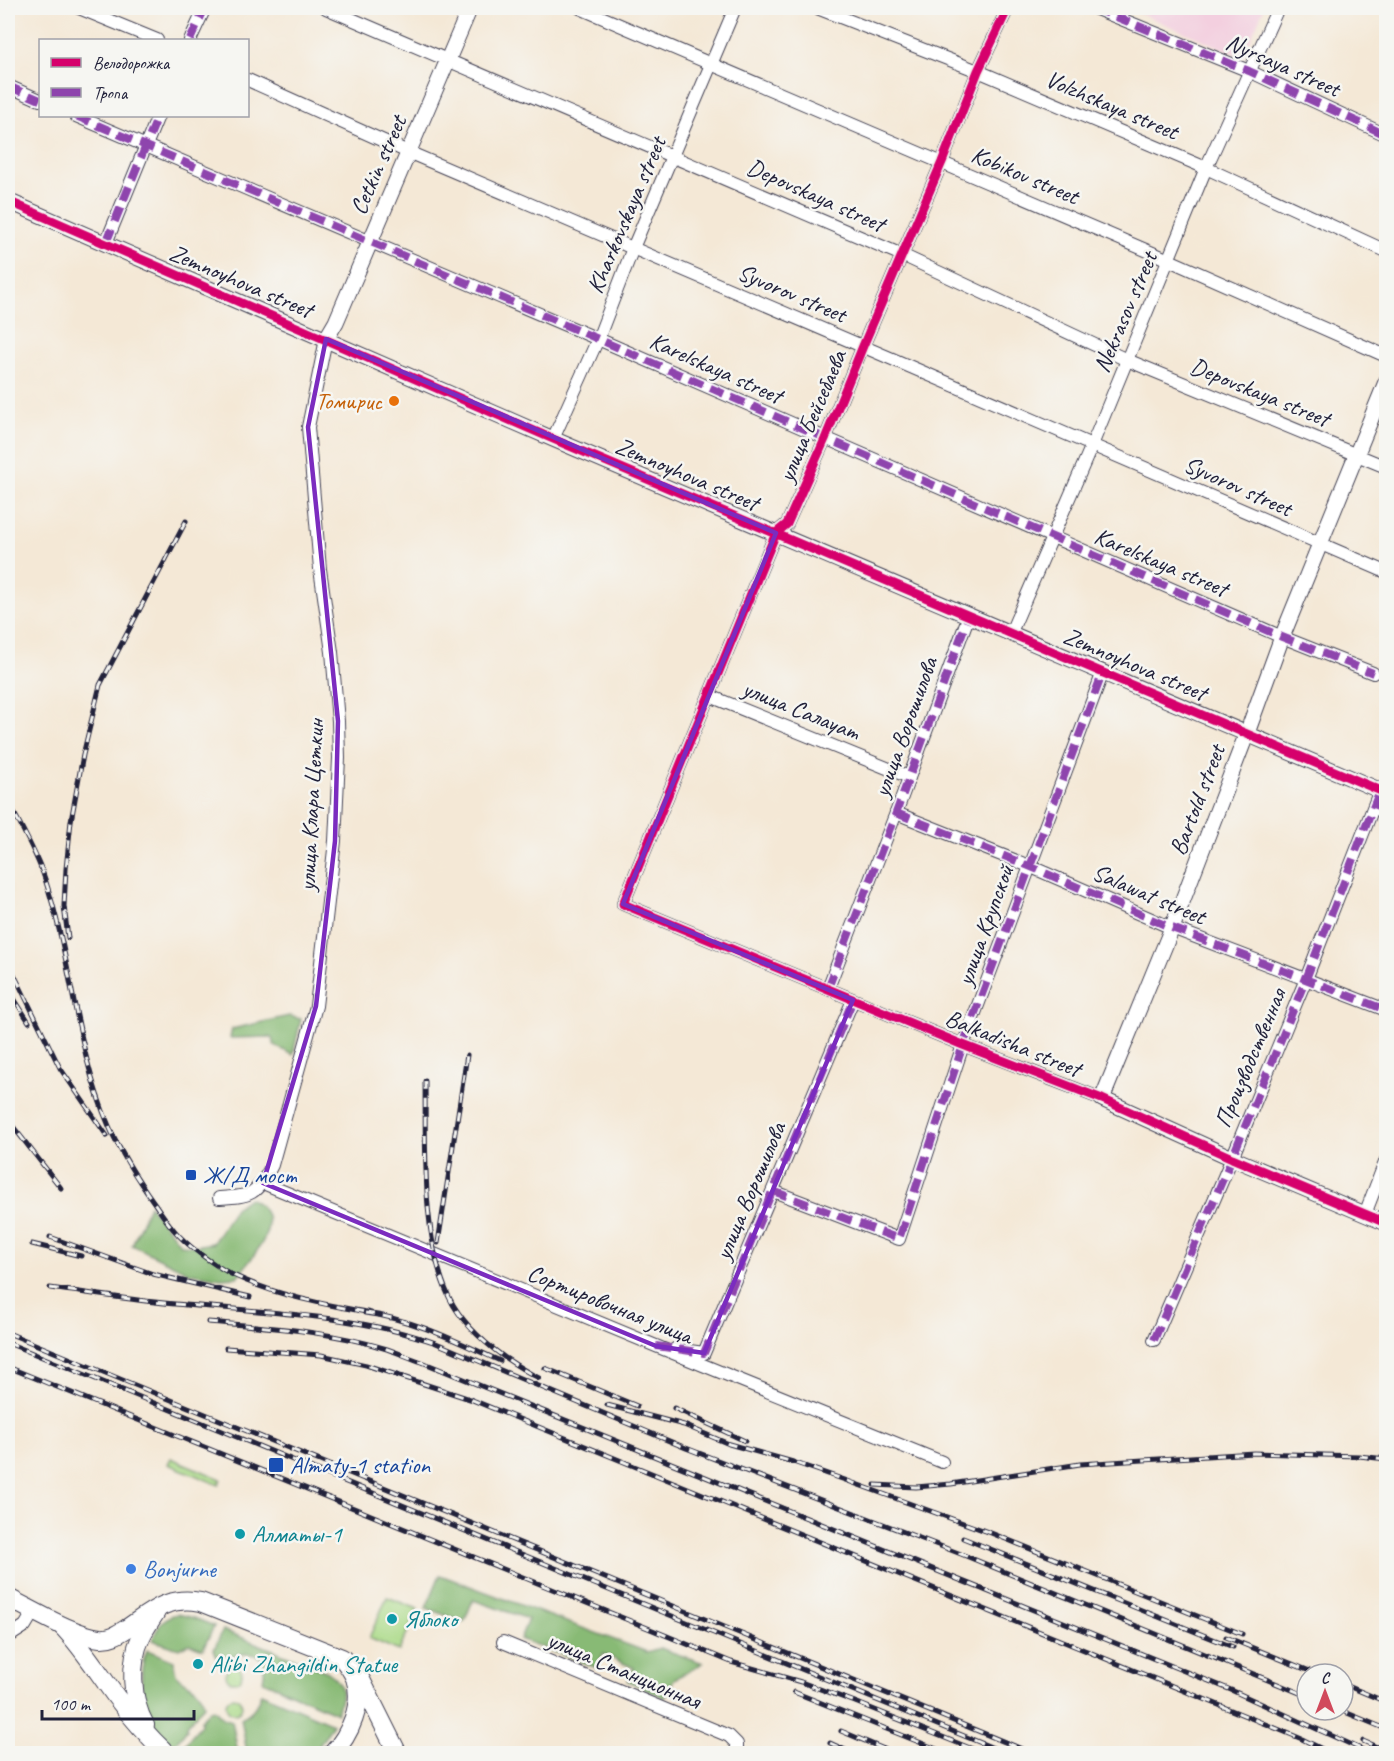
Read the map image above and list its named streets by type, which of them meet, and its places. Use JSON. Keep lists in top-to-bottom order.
{
  "streets": {
    "street": [
      "Nyrsaya street",
      "Volzhskaya street",
      "Cetkin street",
      "Kobikov street",
      "Depovskaya street",
      "Kharkovskaya street",
      "Zemnoyhova street",
      "Syvorov street",
      "Nekrasov street",
      "Karelskaya street",
      "улица Бейсебаева",
      "улица Салауат",
      "улица Ворошилова",
      "Bartold street",
      "улица Клара Цеткин",
      "Salawat street",
      "улица Крупской",
      "Balkadisha street",
      "Производственная",
      "Сортировочная улица",
      "улица Станционная"
    ]
  },
  "crossings": [
    ["Nyrsaya street", "Nekrasov street"],
    ["Volzhskaya street", "Nekrasov street"],
    ["Volzhskaya street", "улица Бейсебаева"],
    ["Cetkin street", "Depovskaya street"],
    ["Cetkin street", "Zemnoyhova street"],
    ["Cetkin street", "Syvorov street"],
    ["Cetkin street", "Karelskaya street"],
    ["Cetkin street", "улица Клара Цеткин"],
    ["Kobikov street", "Kharkovskaya street"],
    ["Kobikov street", "Nekrasov street"],
    ["Kobikov street", "улица Бейсебаева"],
    ["Depovskaya street", "Kharkovskaya street"],
    ["Depovskaya street", "Nekrasov street"],
    ["Depovskaya street", "улица Бейсебаева"],
    ["Depovskaya street", "Bartold street"],
    ["Kharkovskaya street", "Zemnoyhova street"],
    ["Kharkovskaya street", "Syvorov street"],
    ["Kharkovskaya street", "Karelskaya street"],
    ["Zemnoyhova street", "Nekrasov street"],
    ["Zemnoyhova street", "улица Бейсебаева"],
    ["Zemnoyhova street", "улица Ворошилова"],
    ["Zemnoyhova street", "Bartold street"],
    ["Zemnoyhova street", "улица Клара Цеткин"],
    ["Zemnoyhova street", "улица Крупской"],
    ["Zemnoyhova street", "Производственная"],
    ["Syvorov street", "Nekrasov street"],
    ["Syvorov street", "улица Бейсебаева"],
    ["Syvorov street", "Bartold street"],
    ["Nekrasov street", "Karelskaya street"],
    ["Karelskaya street", "улица Бейсебаева"],
    ["Karelskaya street", "Bartold street"],
    ["улица Бейсебаева", "улица Салауат"],
    ["улица Бейсебаева", "Balkadisha street"],
    ["улица Салауат", "улица Ворошилова"],
    ["улица Ворошилова", "Salawat street"],
    ["улица Ворошилова", "улица Крупской"],
    ["улица Ворошилова", "Balkadisha street"],
    ["улица Ворошилова", "Сортировочная улица"],
    ["Bartold street", "Salawat street"],
    ["Bartold street", "Balkadisha street"],
    ["улица Клара Цеткин", "Сортировочная улица"],
    ["Salawat street", "улица Крупской"],
    ["Salawat street", "Производственная"],
    ["улица Крупской", "Balkadisha street"],
    ["Balkadisha street", "Производственная"]
  ],
  "places": {
    "other": [
      "Томирис",
      "Алматы-1",
      "Bonjurne",
      "Яблоко",
      "Alibi Zhangildin Statue"
    ],
    "transit": ["Ж/Д мост", "Almaty-1 station"]
  },
  "legend": ["Велодорожка", "Тропа"],
  "scale_bar": "100 m",
  "north": "top"
}
